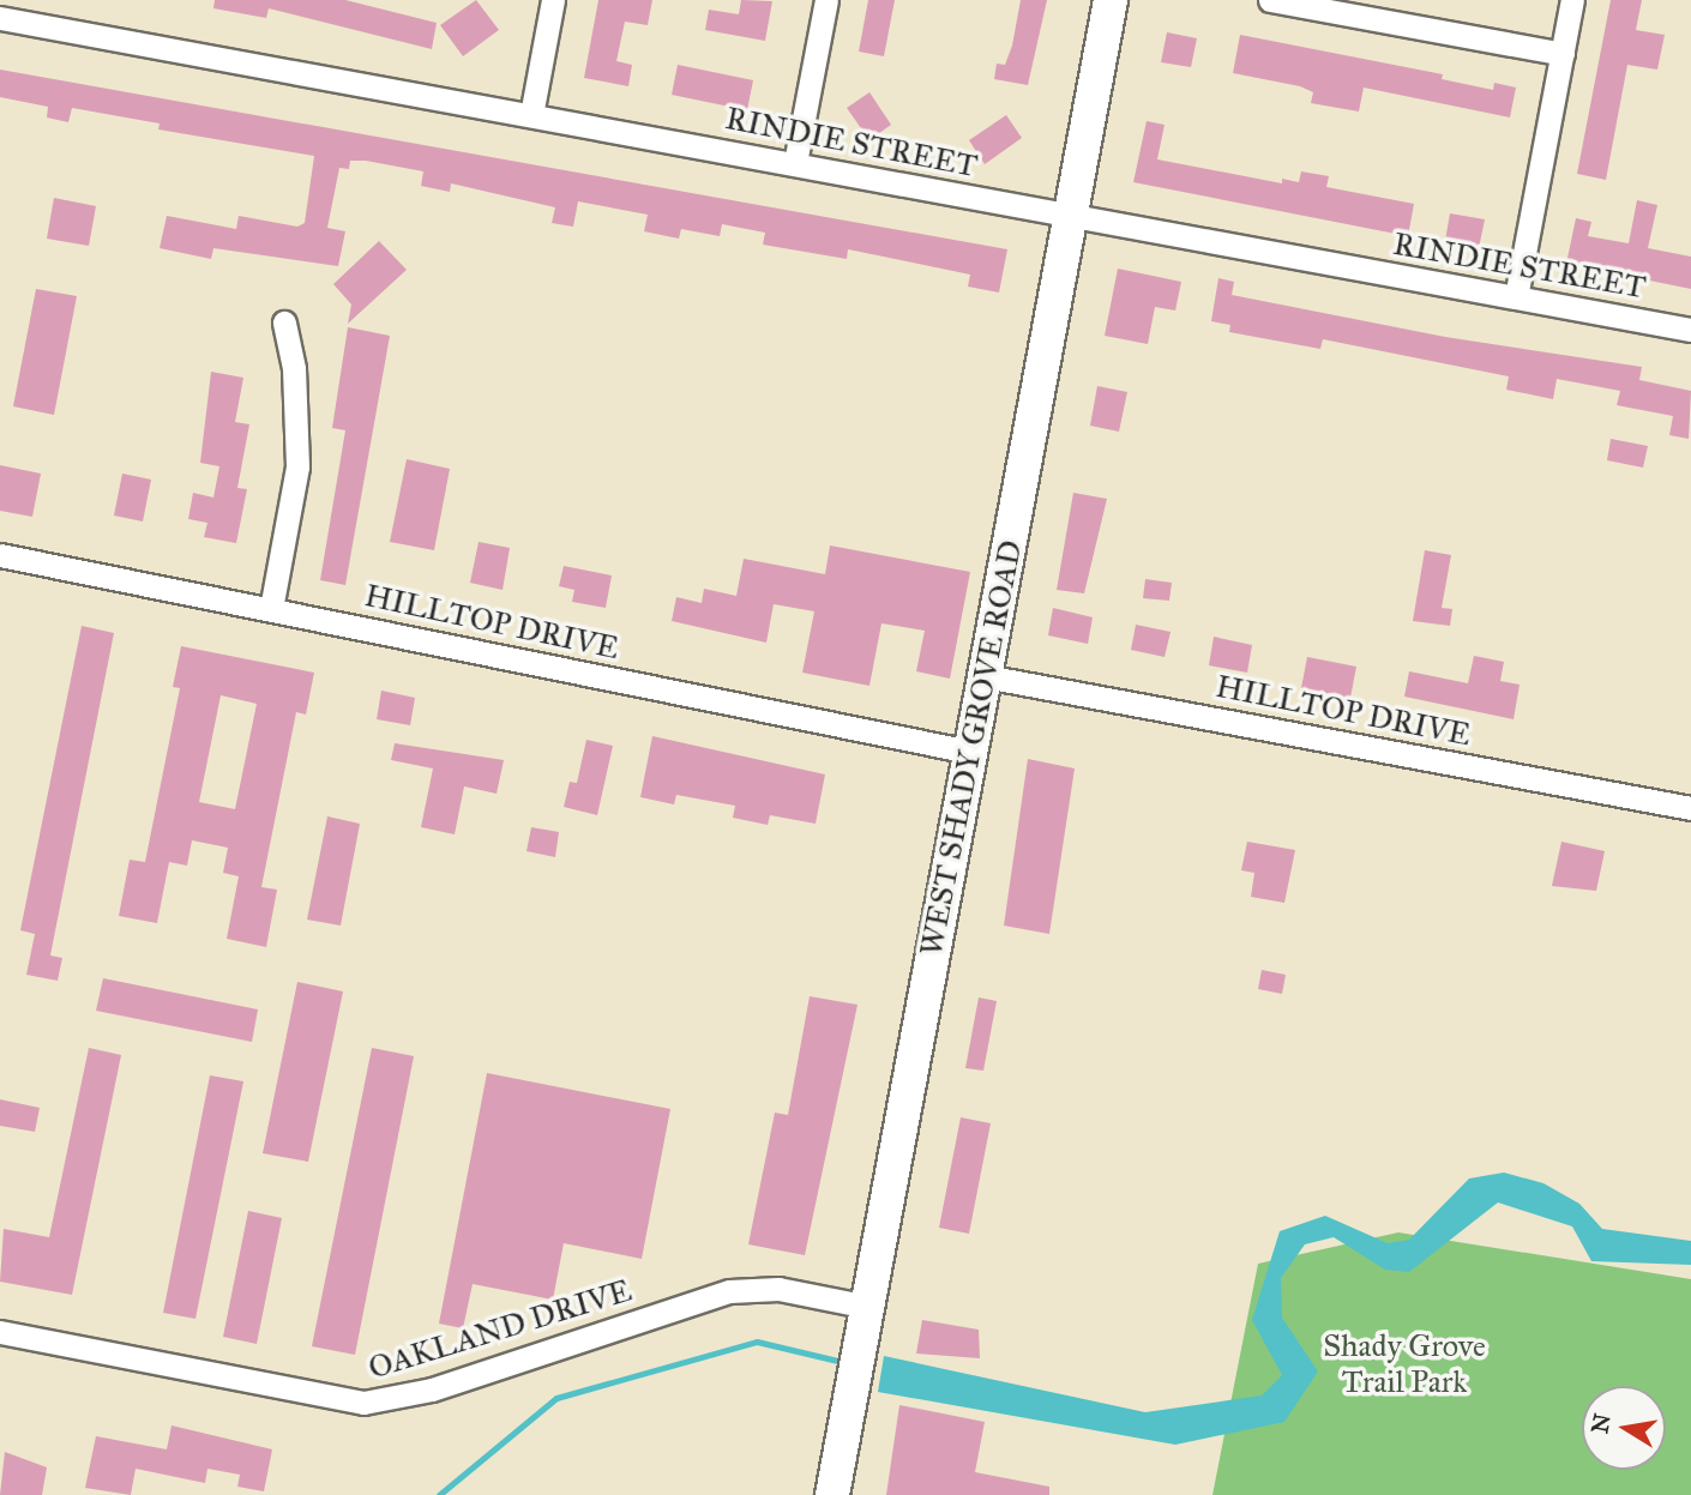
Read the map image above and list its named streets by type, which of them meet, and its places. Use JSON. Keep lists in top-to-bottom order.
{
  "streets": {
    "main road": ["WEST SHADY GROVE ROAD"],
    "street": ["RINDIE STREET", "HILLTOP DRIVE", "OAKLAND DRIVE"]
  },
  "crossings": [
    ["RINDIE STREET", "WEST SHADY GROVE ROAD"],
    ["HILLTOP DRIVE", "WEST SHADY GROVE ROAD"],
    ["WEST SHADY GROVE ROAD", "OAKLAND DRIVE"]
  ],
  "parks": ["Shady Grove Trail Park"],
  "north": "left"
}
